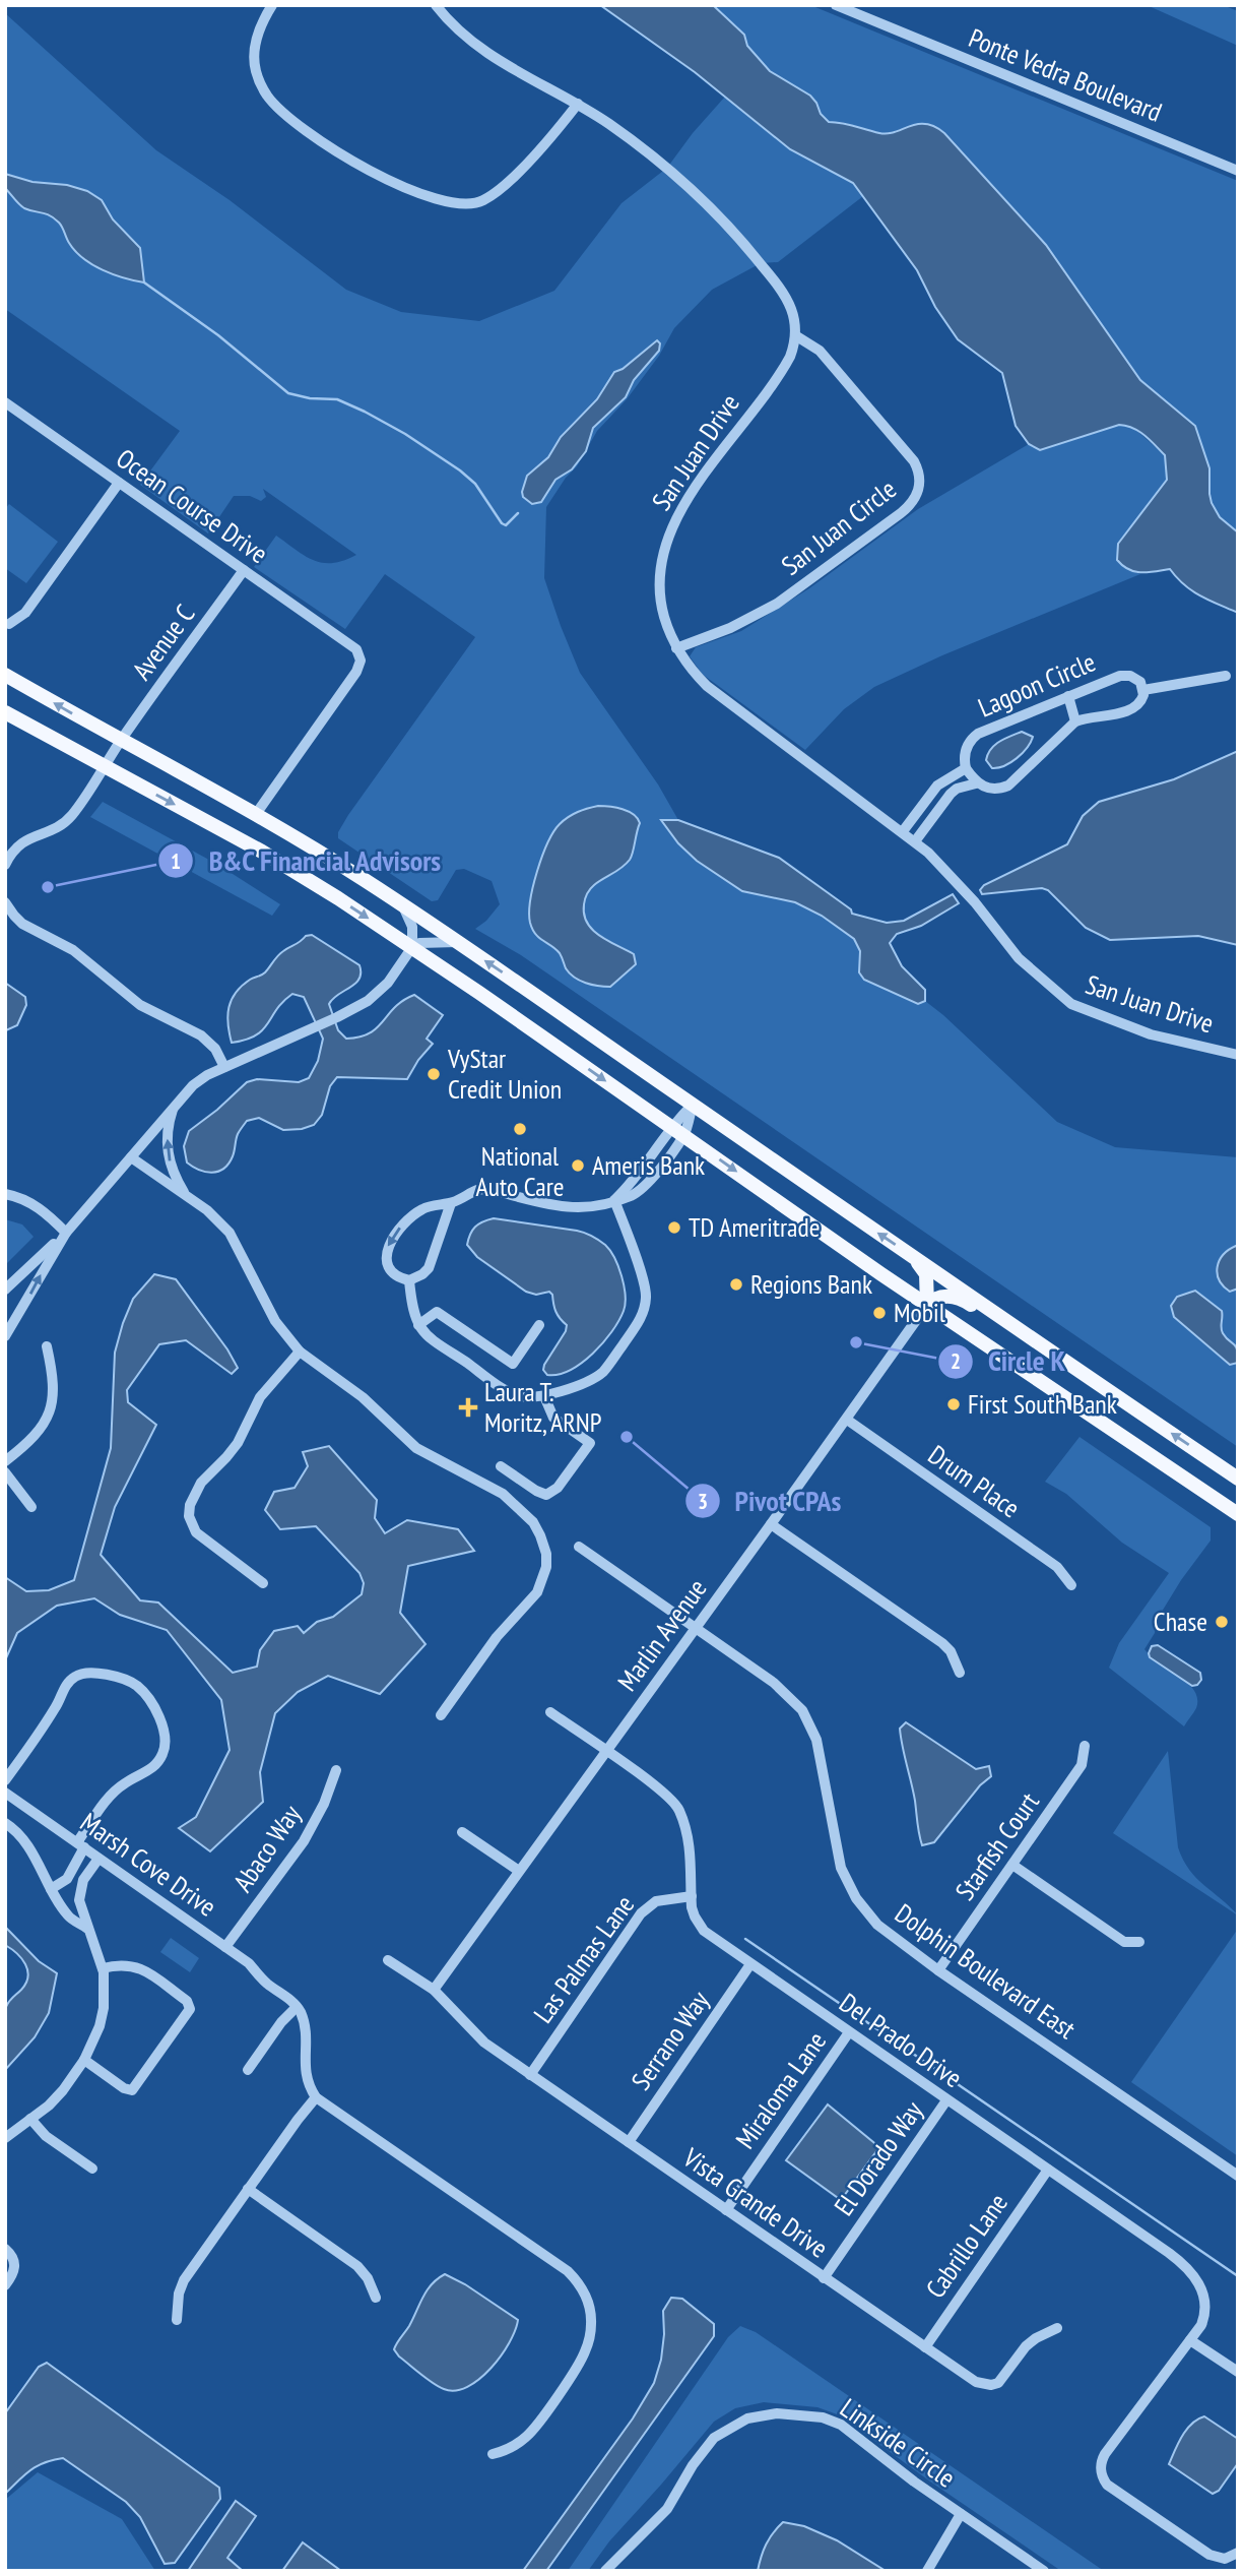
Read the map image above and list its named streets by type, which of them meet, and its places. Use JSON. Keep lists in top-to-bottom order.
{
  "streets": {
    "street": [
      "Ponte Vedra Boulevard",
      "San Juan Drive",
      "Ocean Course Drive",
      "San Juan Circle",
      "Avenue C",
      "Lagoon Circle",
      "Drum Place",
      "Marlin Avenue",
      "Starfish Court",
      "Abaco Way",
      "Marsh Cove Drive",
      "Las Palmas Lane",
      "Dolphin Boulevard East",
      "Serrano Way",
      "Del Prado Drive",
      "Miraloma Lane",
      "El Dorado Way",
      "Vista Grande Drive",
      "Cabrillo Lane",
      "Linkside Circle"
    ]
  },
  "crossings": [
    ["San Juan Drive", "San Juan Circle"],
    ["San Juan Drive", "Lagoon Circle"],
    ["Ocean Course Drive", "Avenue C"],
    ["Drum Place", "Marlin Avenue"],
    ["Marlin Avenue", "Dolphin Boulevard East"],
    ["Marlin Avenue", "Del Prado Drive"],
    ["Marlin Avenue", "Vista Grande Drive"],
    ["Starfish Court", "Dolphin Boulevard East"],
    ["Abaco Way", "Marsh Cove Drive"],
    ["Las Palmas Lane", "Del Prado Drive"],
    ["Las Palmas Lane", "Vista Grande Drive"],
    ["Serrano Way", "Del Prado Drive"],
    ["Serrano Way", "Vista Grande Drive"],
    ["Del Prado Drive", "Miraloma Lane"],
    ["Del Prado Drive", "El Dorado Way"],
    ["Del Prado Drive", "Cabrillo Lane"],
    ["Miraloma Lane", "Vista Grande Drive"],
    ["El Dorado Way", "Vista Grande Drive"],
    ["Vista Grande Drive", "Cabrillo Lane"]
  ],
  "places": {
    "other": [
      "B&C Financial Advisors",
      "VyStar Credit Union",
      "National Auto Care",
      "Ameris Bank",
      "TD Ameritrade",
      "Regions Bank",
      "Mobil",
      "Circle K",
      "First South Bank",
      "Pivot CPAs",
      "Chase"
    ],
    "health": ["Laura T. Moritz, ARNP"]
  }
}
